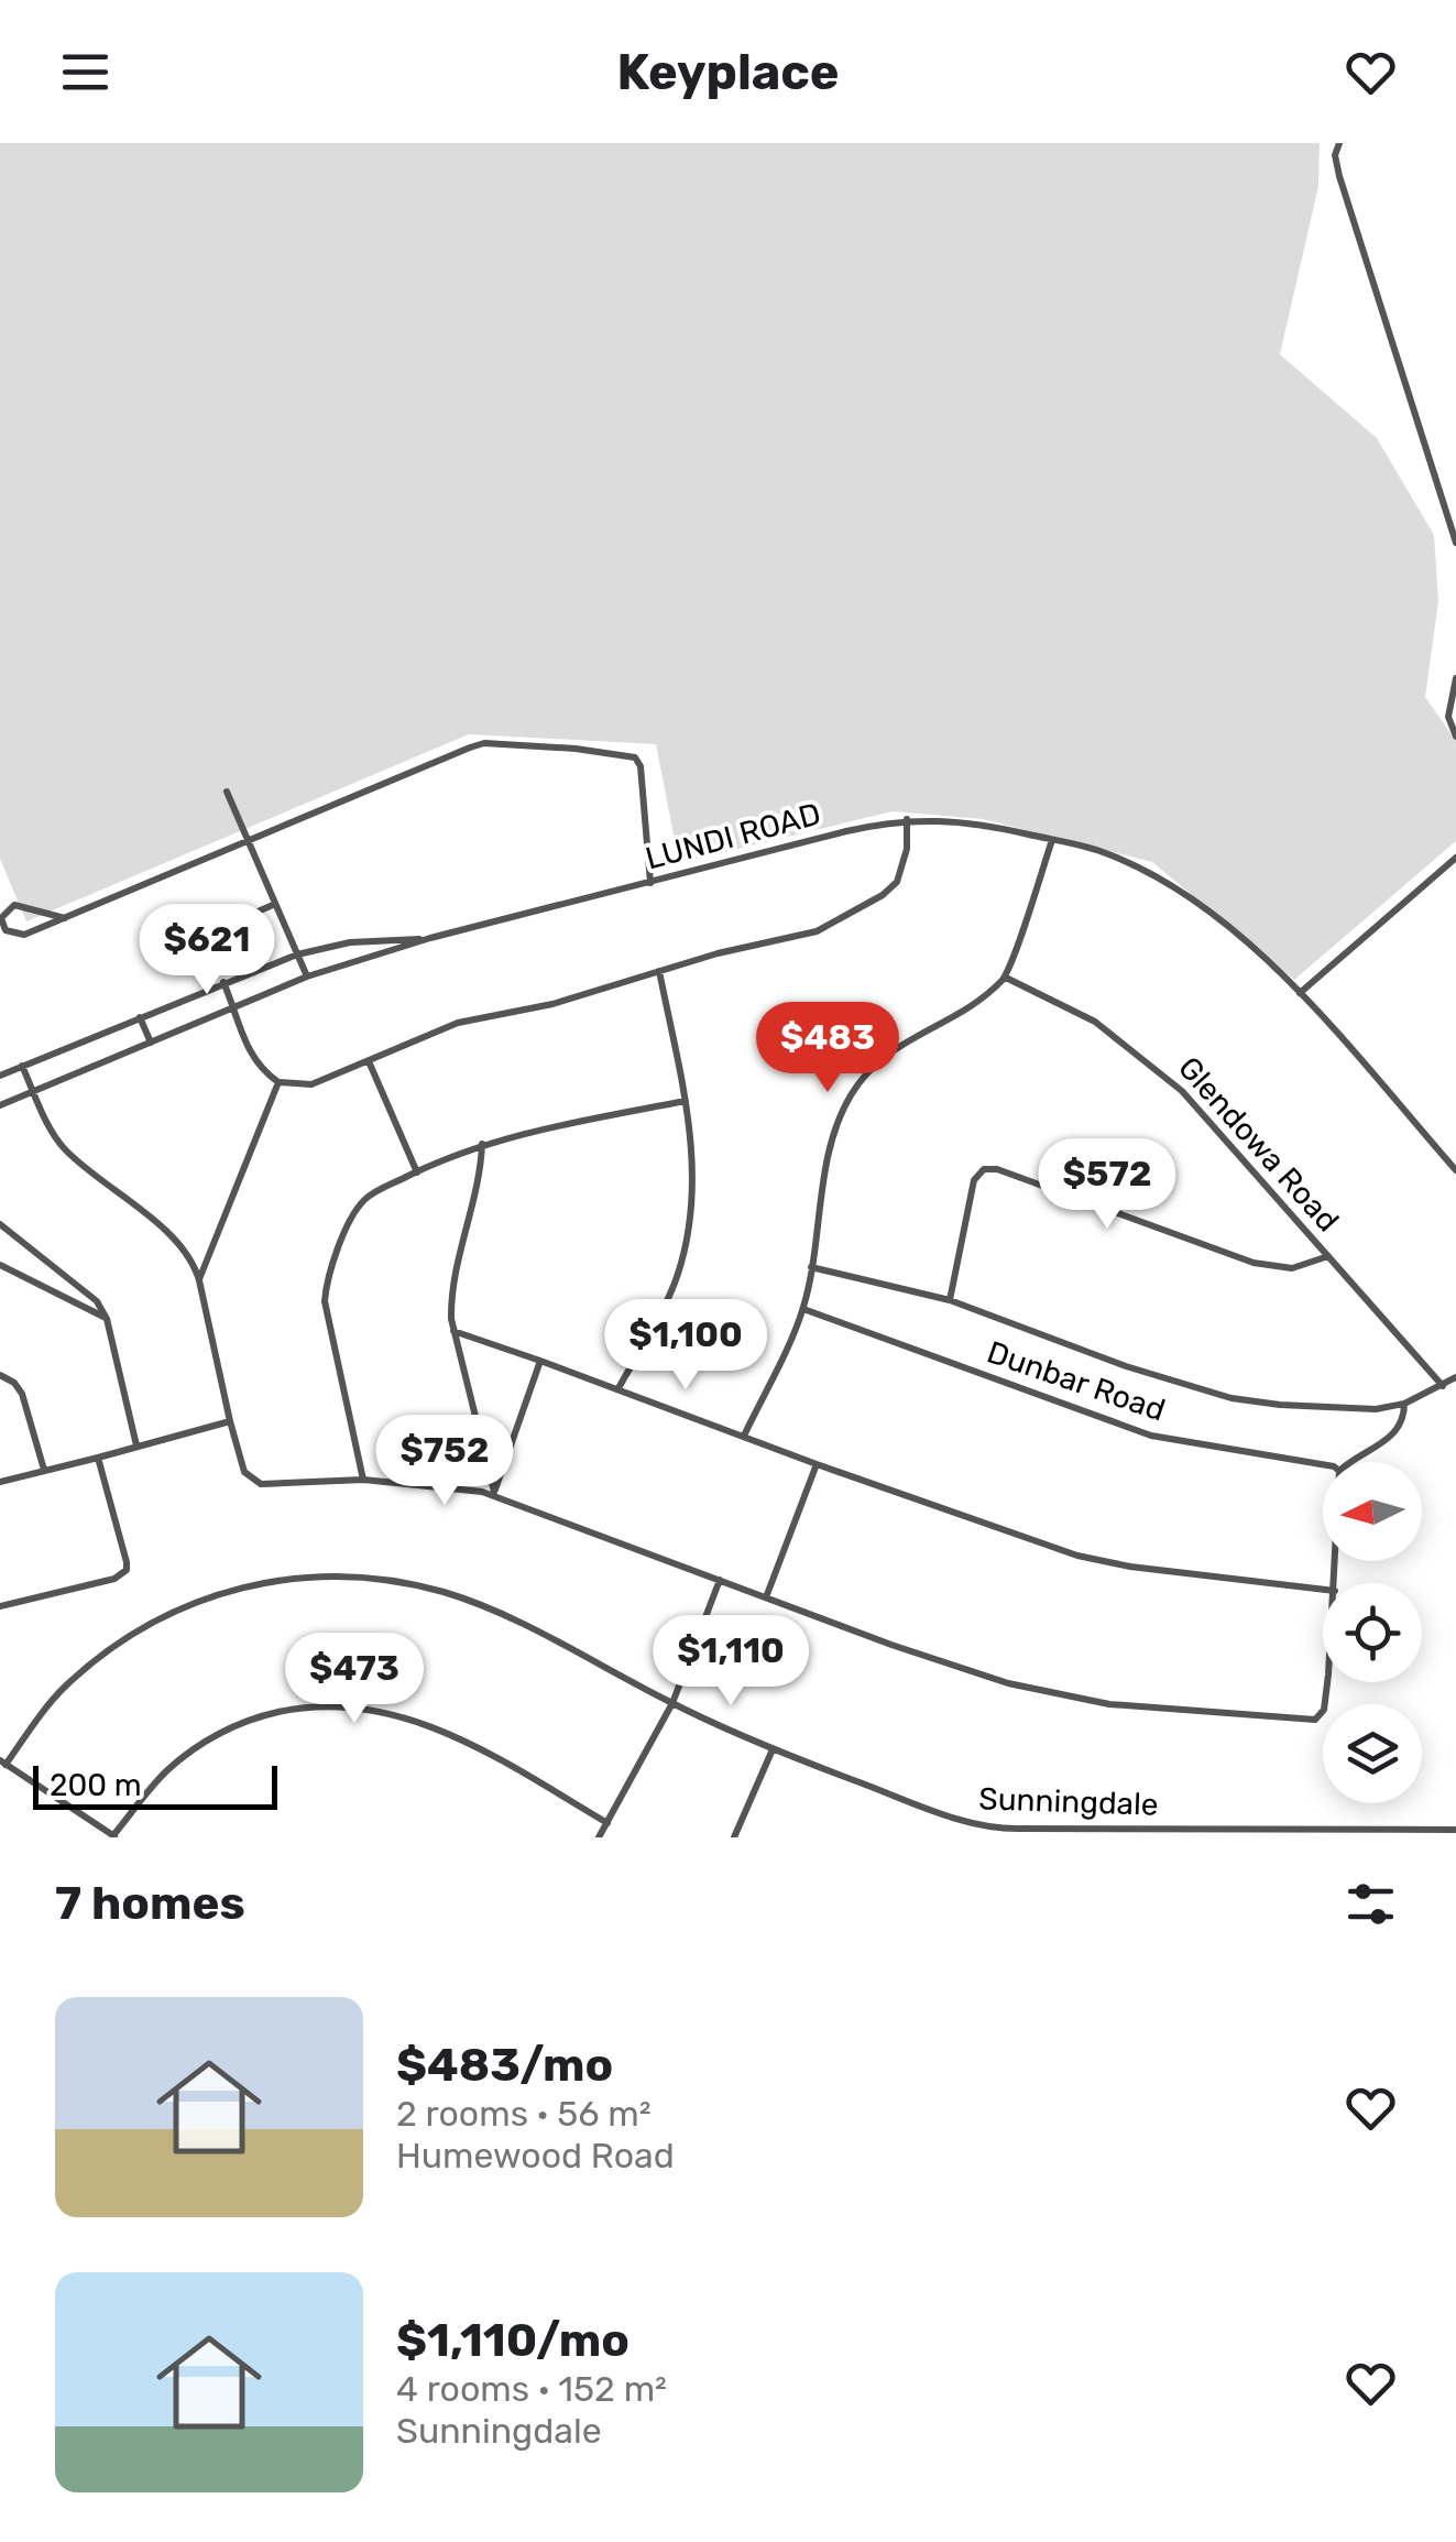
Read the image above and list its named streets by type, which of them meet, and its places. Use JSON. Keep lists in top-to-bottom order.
{
  "streets": {
    "street": [
      "LUNDI ROAD",
      "Glendowa Road",
      "Dunbar Road",
      "Sunningdale"
    ]
  },
  "scale_bar": "200 m",
  "north": "left",
  "page": {
    "header": "Keyplace",
    "price": [
      "$621",
      "$483",
      "$572",
      "$1,100",
      "$752",
      "$1,110",
      "$473"
    ],
    "scale": "200 m",
    "heading": "7 homes",
    "list": [
      {
        "name": "$483/mo",
        "note": "2 rooms · 56 m² · Humewood Road"
      },
      {
        "name": "$1,110/mo",
        "note": "4 rooms · 152 m² · Sunningdale"
      }
    ]
  }
}
